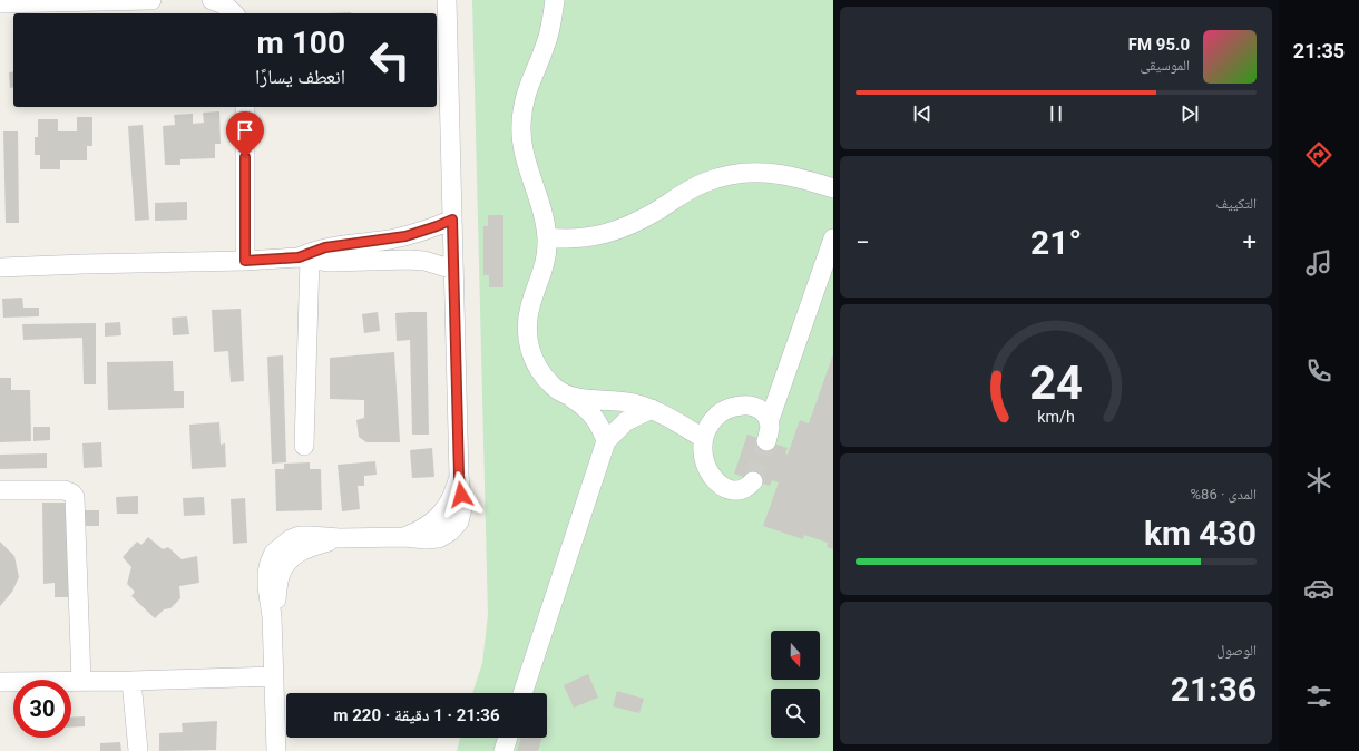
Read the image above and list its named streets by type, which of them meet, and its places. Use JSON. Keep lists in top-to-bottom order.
{
  "north": "bottom",
  "page": {
    "tabs": "21:35",
    "turn": ["100 m", "انعطف يسارًا"],
    "song": ["95.0 FM", "الموسيقى"],
    "tile": [
      "التكييف",
      ["المدى · 86%", "430 km"],
      ["الوصول", "21:36"]
    ],
    "heat": ["−", "21°", "+"],
    "limit": "30",
    "trip": "21:36 · 1 دقيقة · 220 m",
    "gauge": ["24", "km/h"]
  }
}
